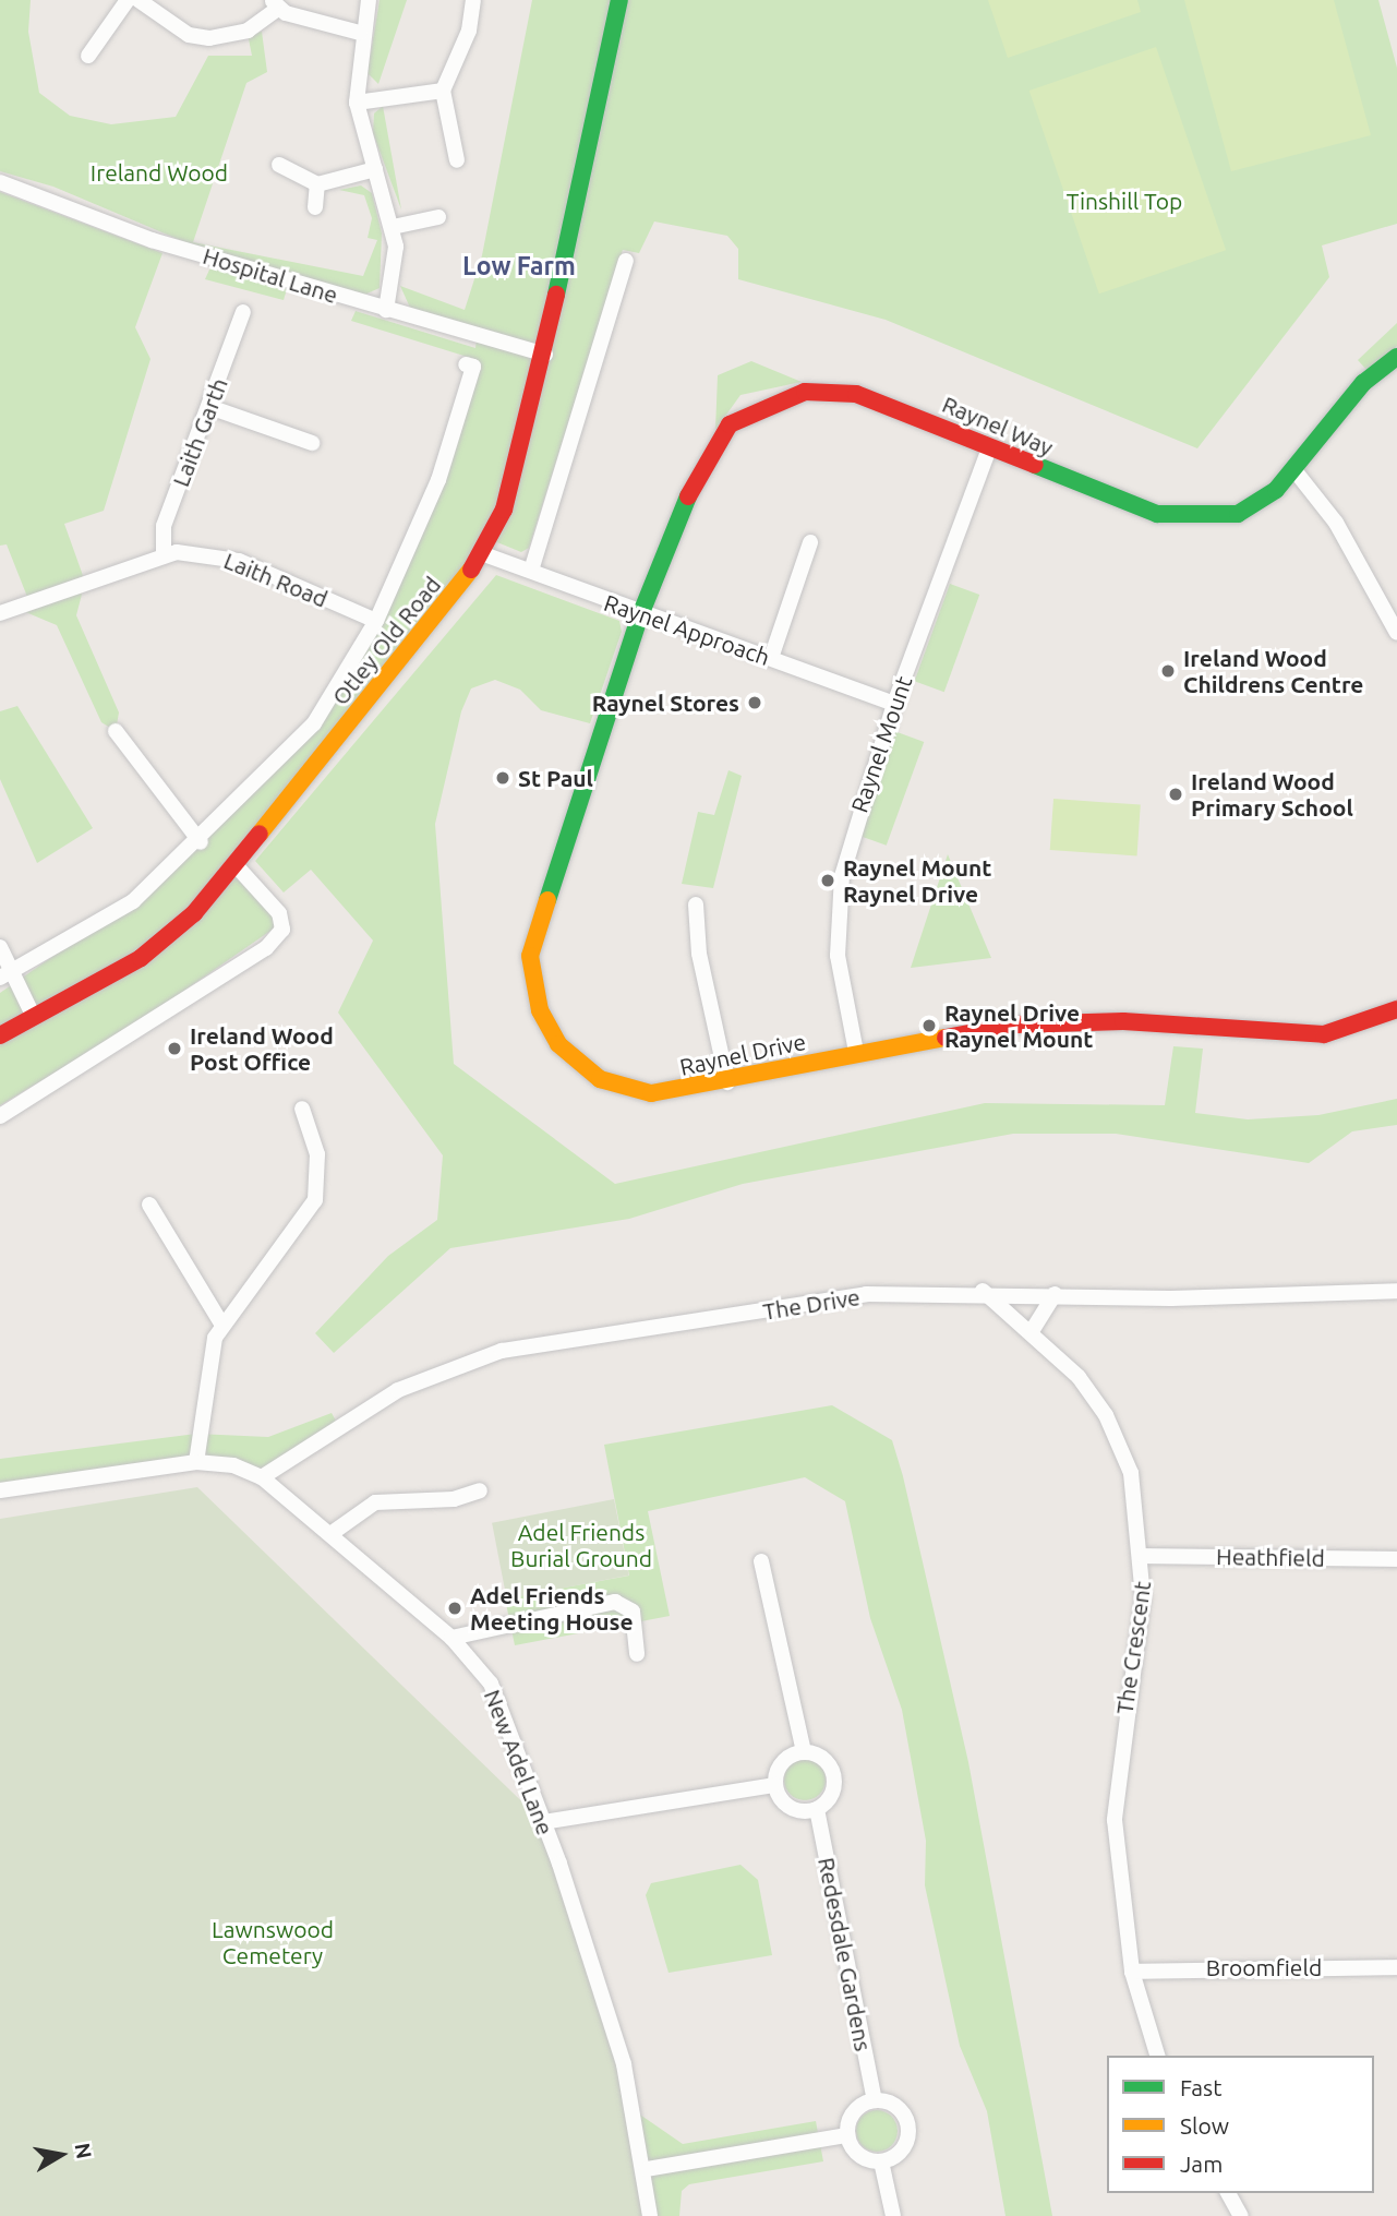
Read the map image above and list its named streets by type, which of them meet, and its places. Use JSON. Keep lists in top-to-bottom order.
{
  "streets": {
    "street": [
      "Hospital Lane",
      "Raynel Way",
      "Laith Garth",
      "Laith Road",
      "Raynel Approach",
      "Otley Old Road",
      "Raynel Mount",
      "Raynel Drive",
      "The Drive",
      "Heathfield",
      "The Crescent",
      "New Adel Lane",
      "Redesdale Gardens",
      "Broomfield"
    ]
  },
  "crossings": [
    ["Hospital Lane", "Otley Old Road"],
    ["Raynel Way", "Raynel Approach"],
    ["Raynel Way", "Raynel Mount"],
    ["Raynel Way", "Raynel Drive"],
    ["Laith Garth", "Laith Road"],
    ["Laith Road", "Otley Old Road"],
    ["Raynel Approach", "Otley Old Road"],
    ["Raynel Approach", "Raynel Mount"],
    ["Raynel Approach", "Raynel Drive"],
    ["Raynel Mount", "Raynel Drive"],
    ["The Drive", "The Crescent"],
    ["The Drive", "New Adel Lane"],
    ["Heathfield", "The Crescent"],
    ["The Crescent", "Broomfield"]
  ],
  "districts": ["Low Farm"],
  "parks": [
    "Ireland Wood",
    "Tinshill Top",
    "Adel Friends Burial Ground",
    "Lawnswood Cemetery"
  ],
  "places": [
    "Ireland Wood Childrens Centre",
    "Raynel Stores",
    "St Paul",
    "Ireland Wood Primary School",
    "Raynel Mount Raynel Drive",
    "Raynel Drive Raynel Mount",
    "Ireland Wood Post Office",
    "Adel Friends Meeting House"
  ],
  "legend": ["Fast", "Slow", "Jam"],
  "north": "right"
}
